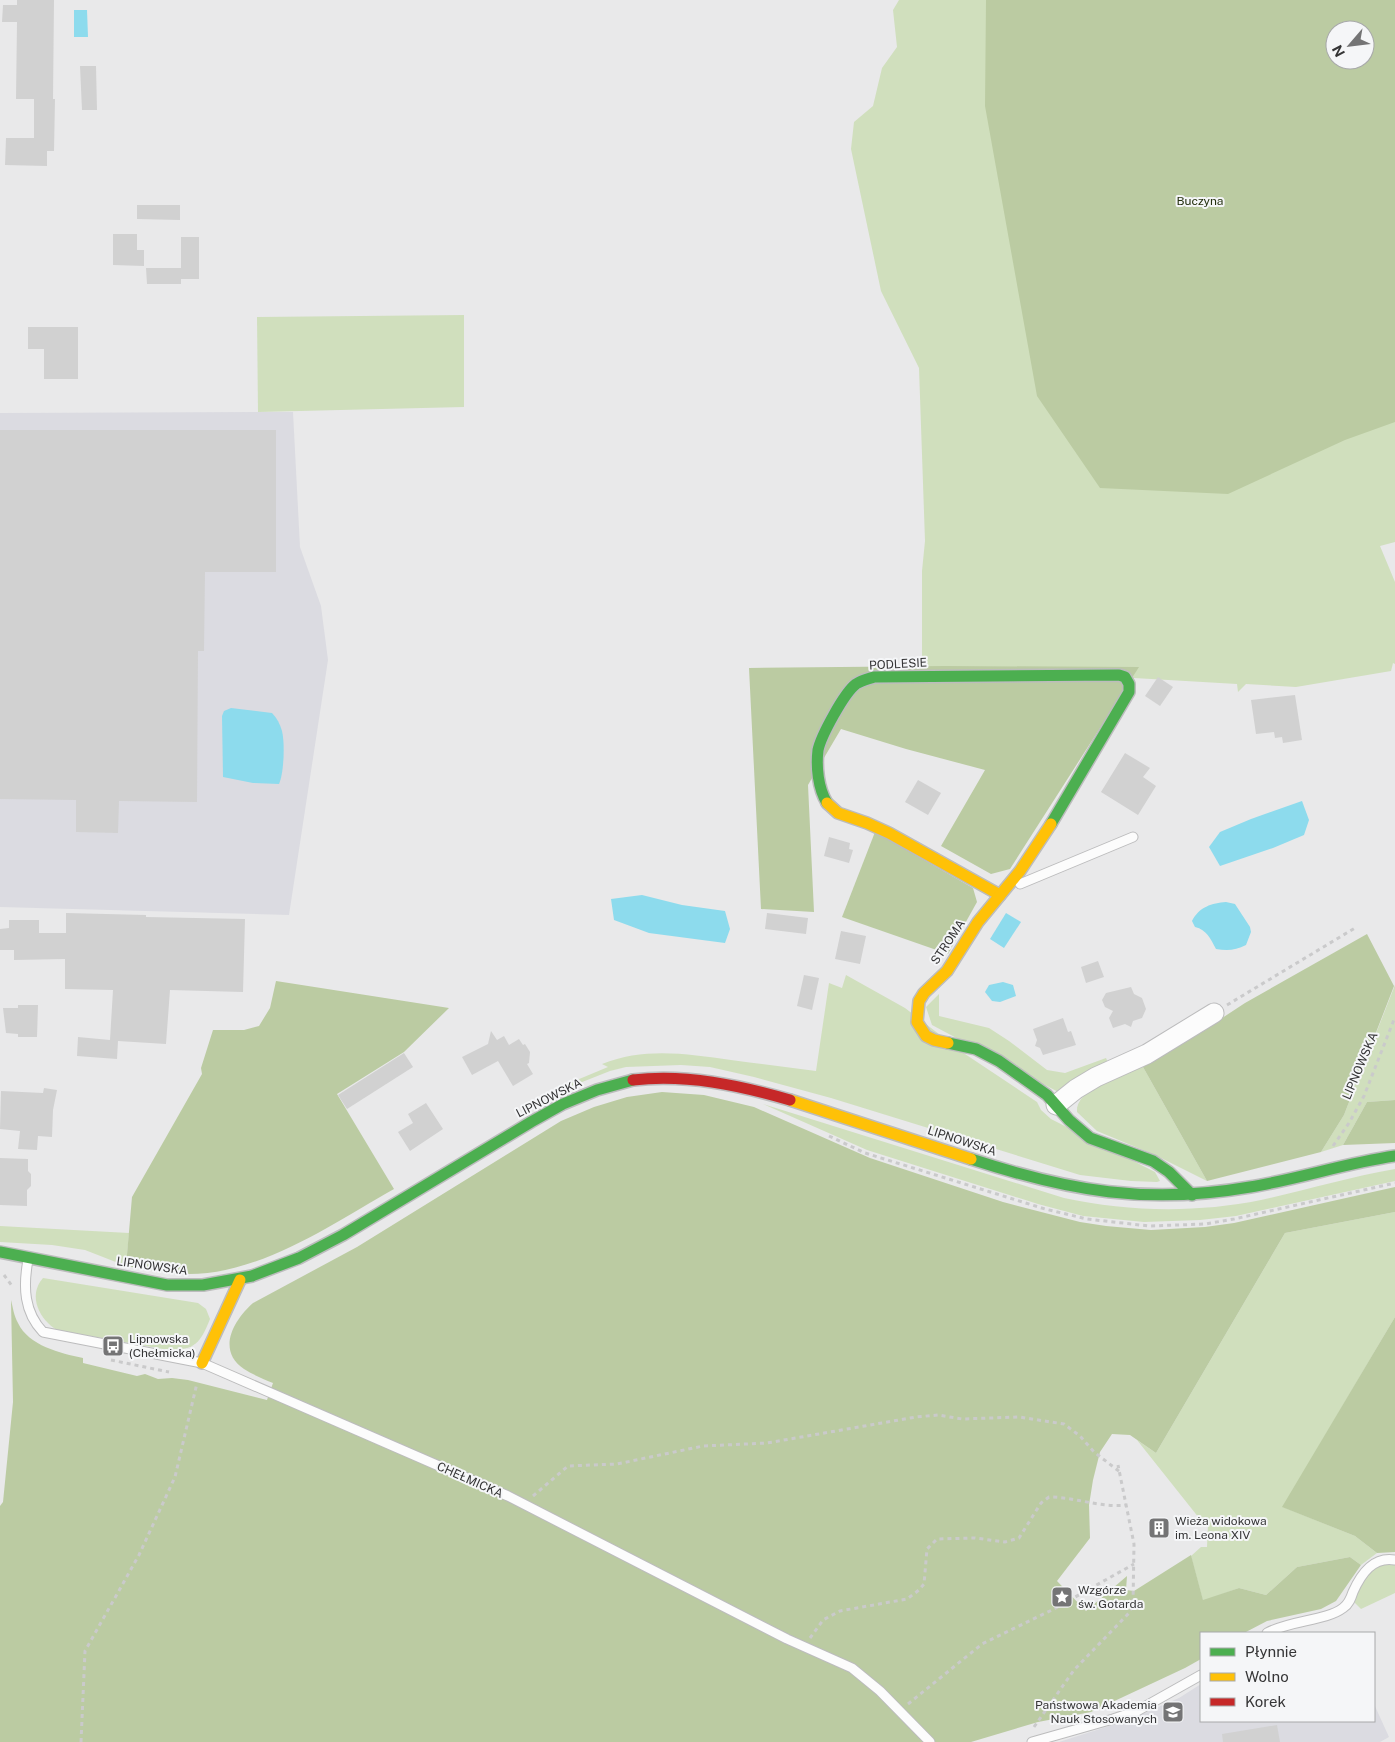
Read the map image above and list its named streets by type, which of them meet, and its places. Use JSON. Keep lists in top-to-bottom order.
{
  "streets": {
    "main road": ["PODLESIE", "STROMA", "LIPNOWSKA"],
    "lane": ["CHEŁMICKA"]
  },
  "crossings": [
    ["PODLESIE", "STROMA"],
    ["STROMA", "LIPNOWSKA"],
    ["LIPNOWSKA", "CHEŁMICKA"]
  ],
  "parks": ["Buczyna"],
  "places": {
    "bus stop": ["Lipnowska (Chełmicka)"],
    "building": ["Wieża widokowa im. Leona XIV"],
    "place": ["Wzgórze św. Gotarda"],
    "school or university": ["Państwowa Akademia Nauk Stosowanych"]
  },
  "legend": ["Płynnie", "Wolno", "Korek"],
  "north": "bottom left"
}
